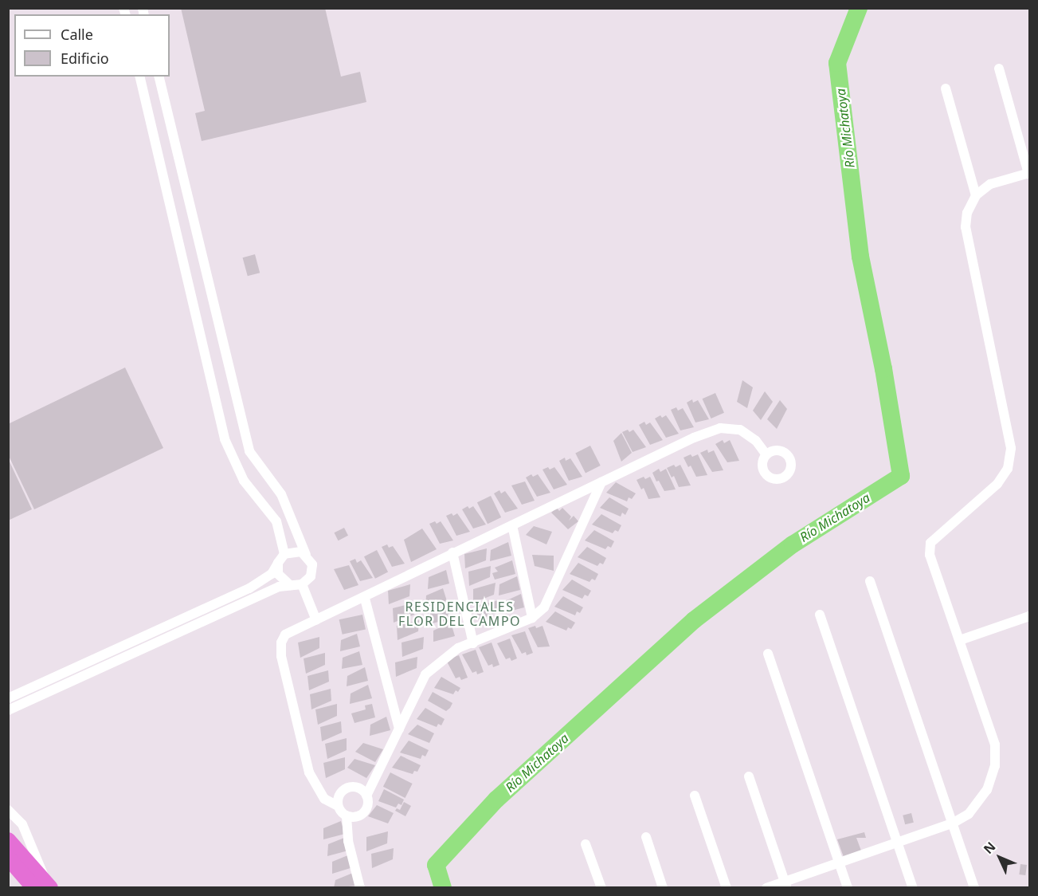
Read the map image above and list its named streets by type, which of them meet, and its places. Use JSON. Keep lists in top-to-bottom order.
{
  "districts": ["RESIDENCIALES FLOR DEL CAMPO"],
  "water": ["Río Michatoya"],
  "legend": ["Calle", "Edificio"],
  "north": "top left"
}
